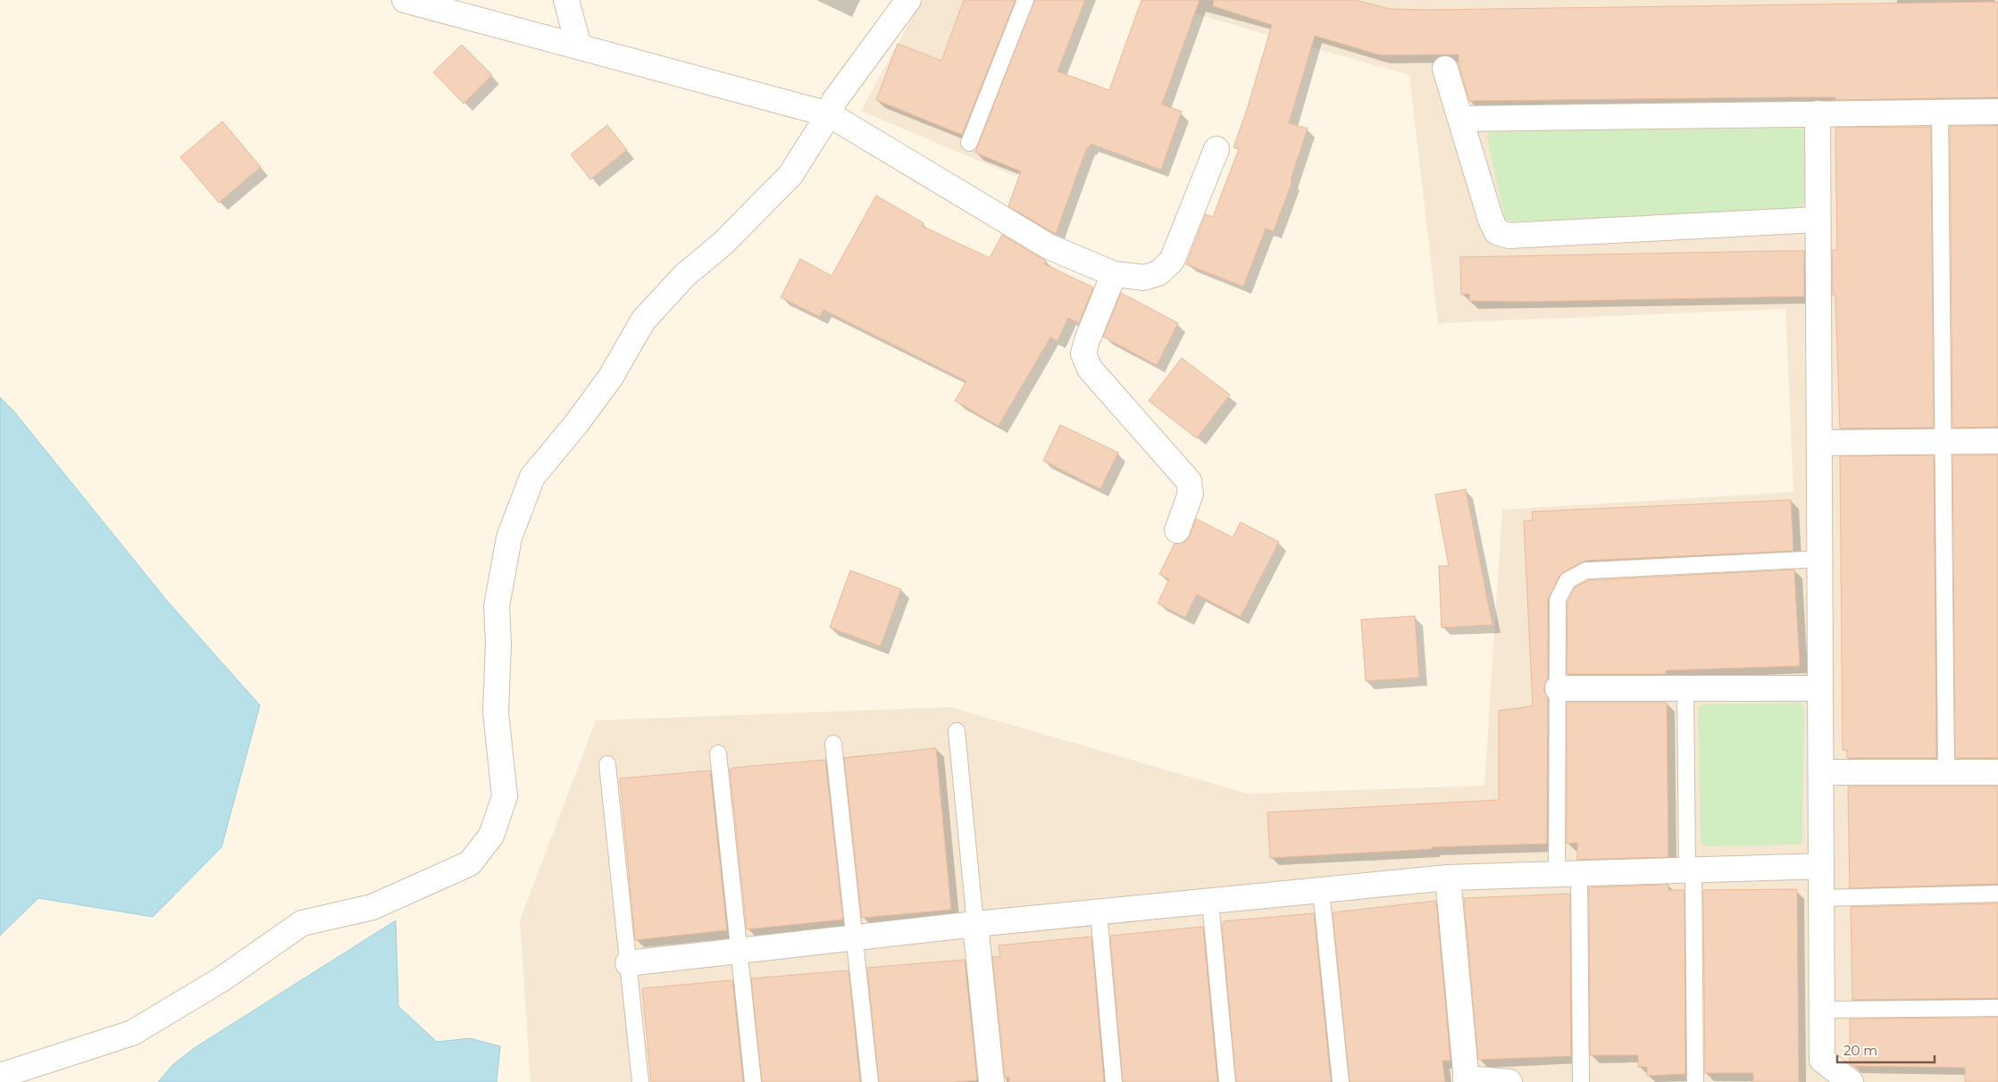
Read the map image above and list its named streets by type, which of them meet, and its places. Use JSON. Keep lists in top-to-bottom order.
{
  "scale_bar": "20 m"
}
